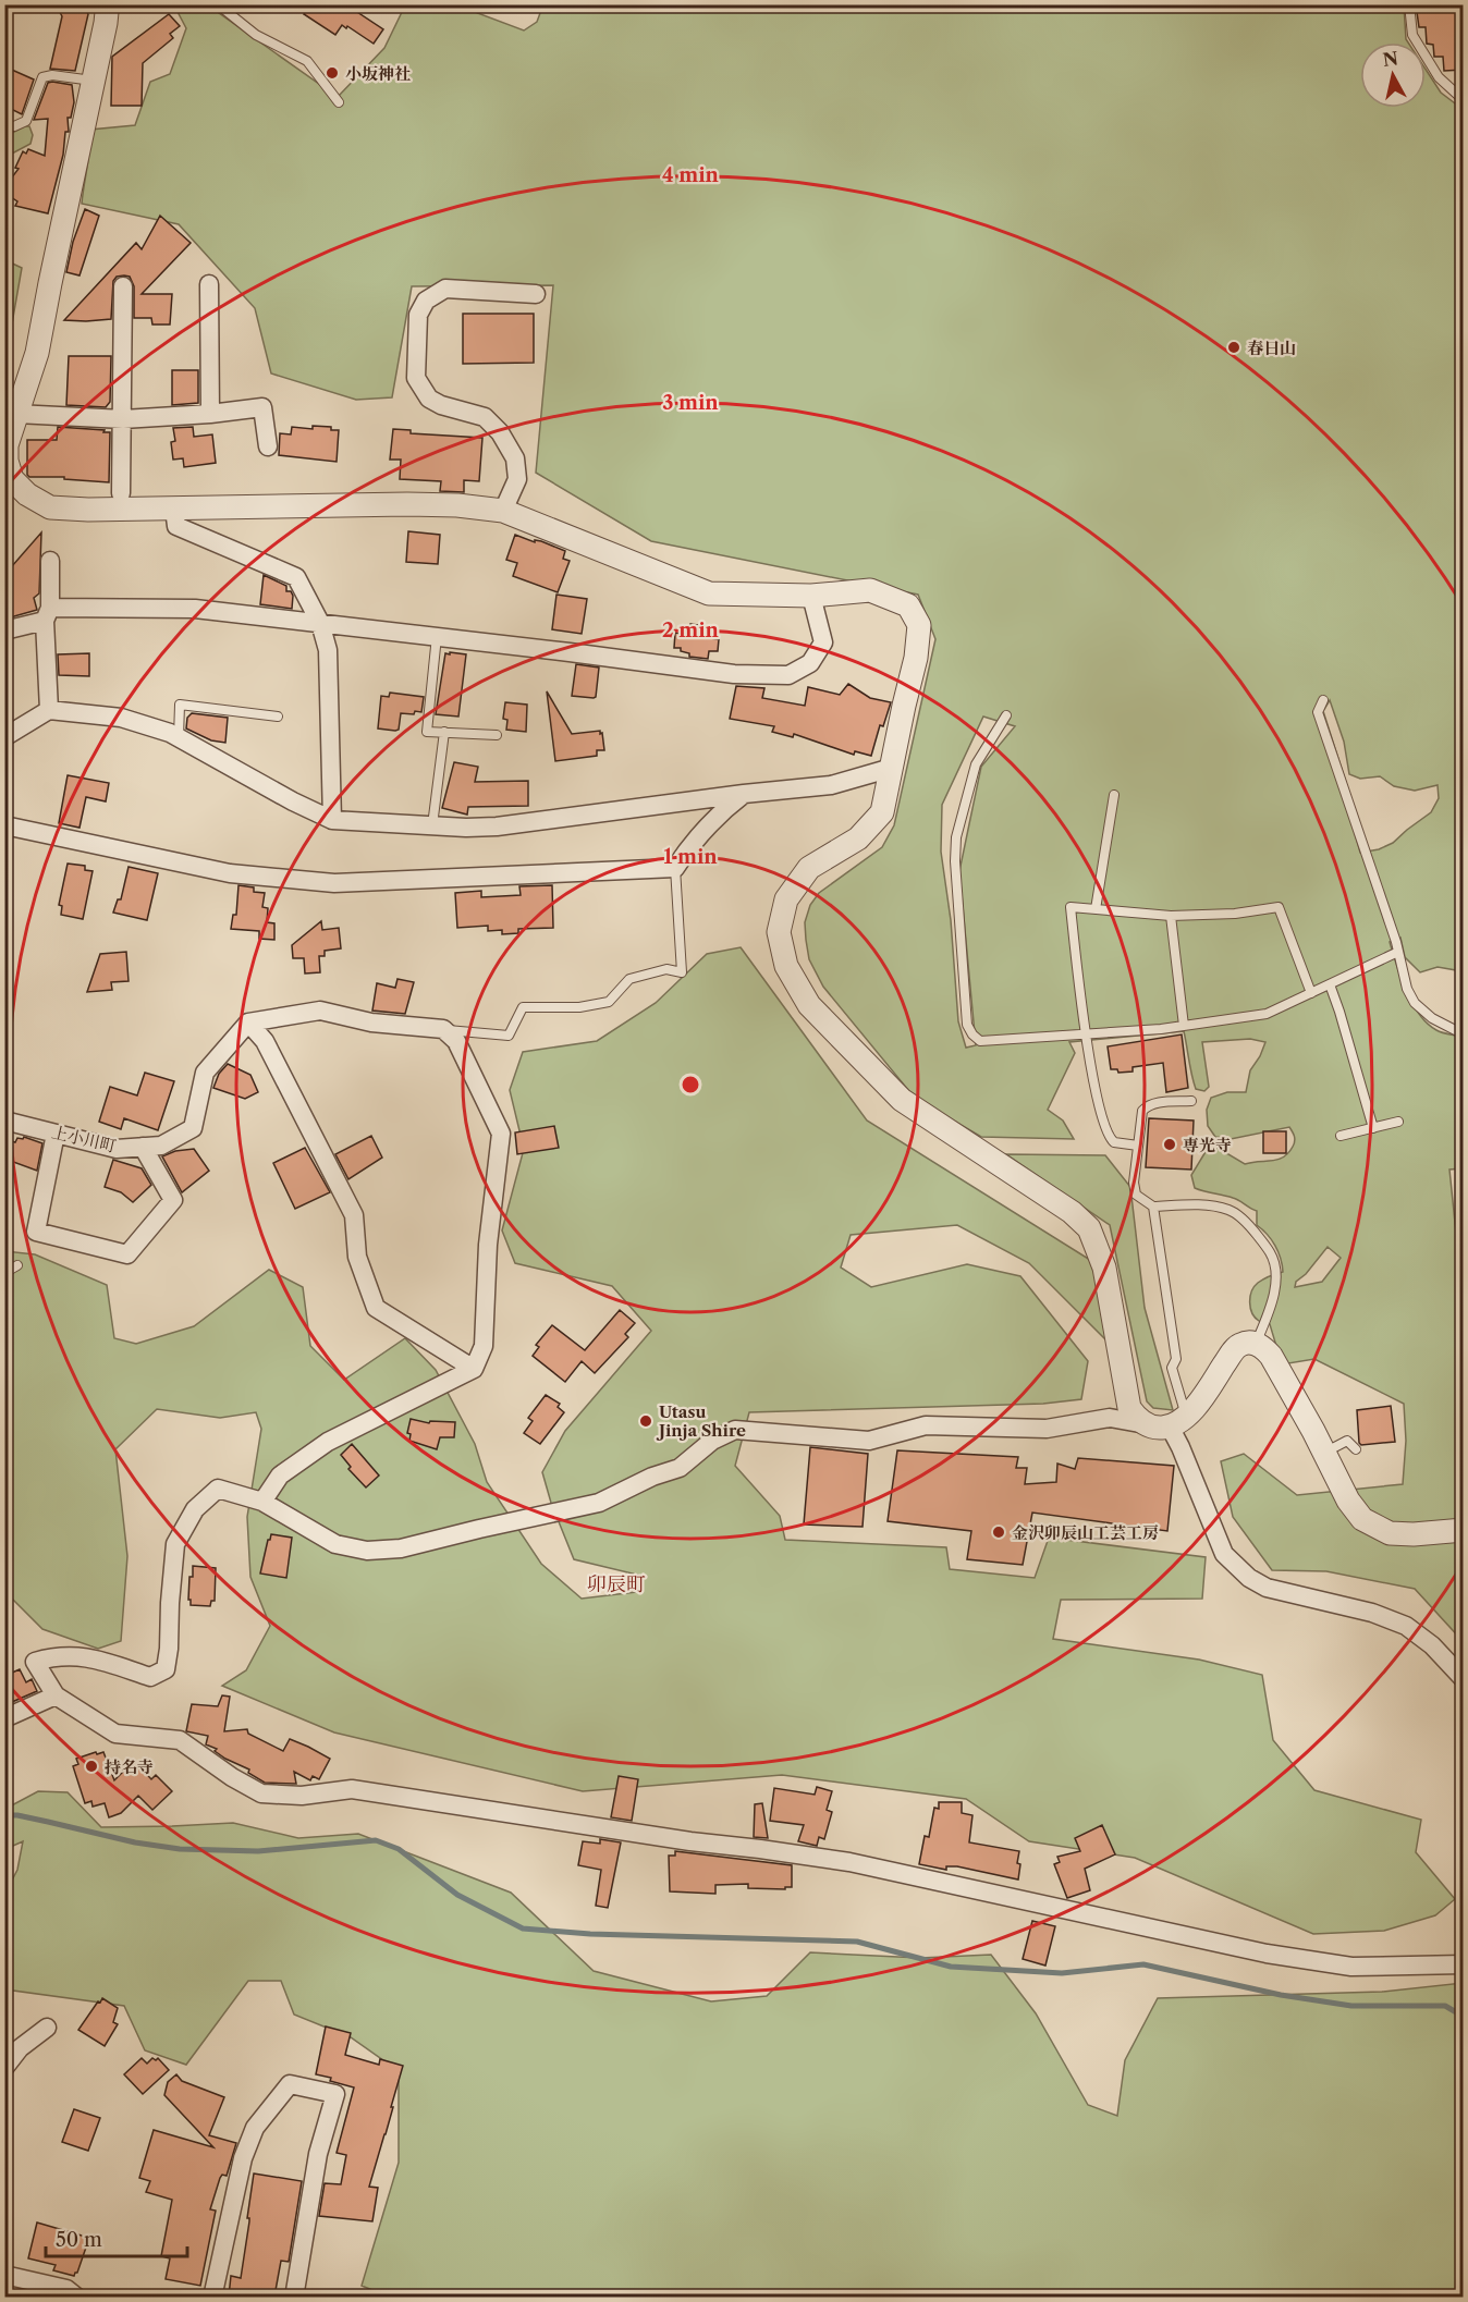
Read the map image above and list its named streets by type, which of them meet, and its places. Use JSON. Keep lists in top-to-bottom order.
{
  "streets": {
    "street": ["上小川町"]
  },
  "districts": ["卯辰町"],
  "places": [
    "小坂神社",
    "春日山",
    "専光寺",
    "Utasu Jinja Shire",
    "金沢卯辰山工芸工房",
    "持名寺"
  ],
  "scale_bar": "50 m",
  "north": "top",
  "rings": [
    "4 min",
    "3 min",
    "2 min",
    "1 min"
  ]
}
